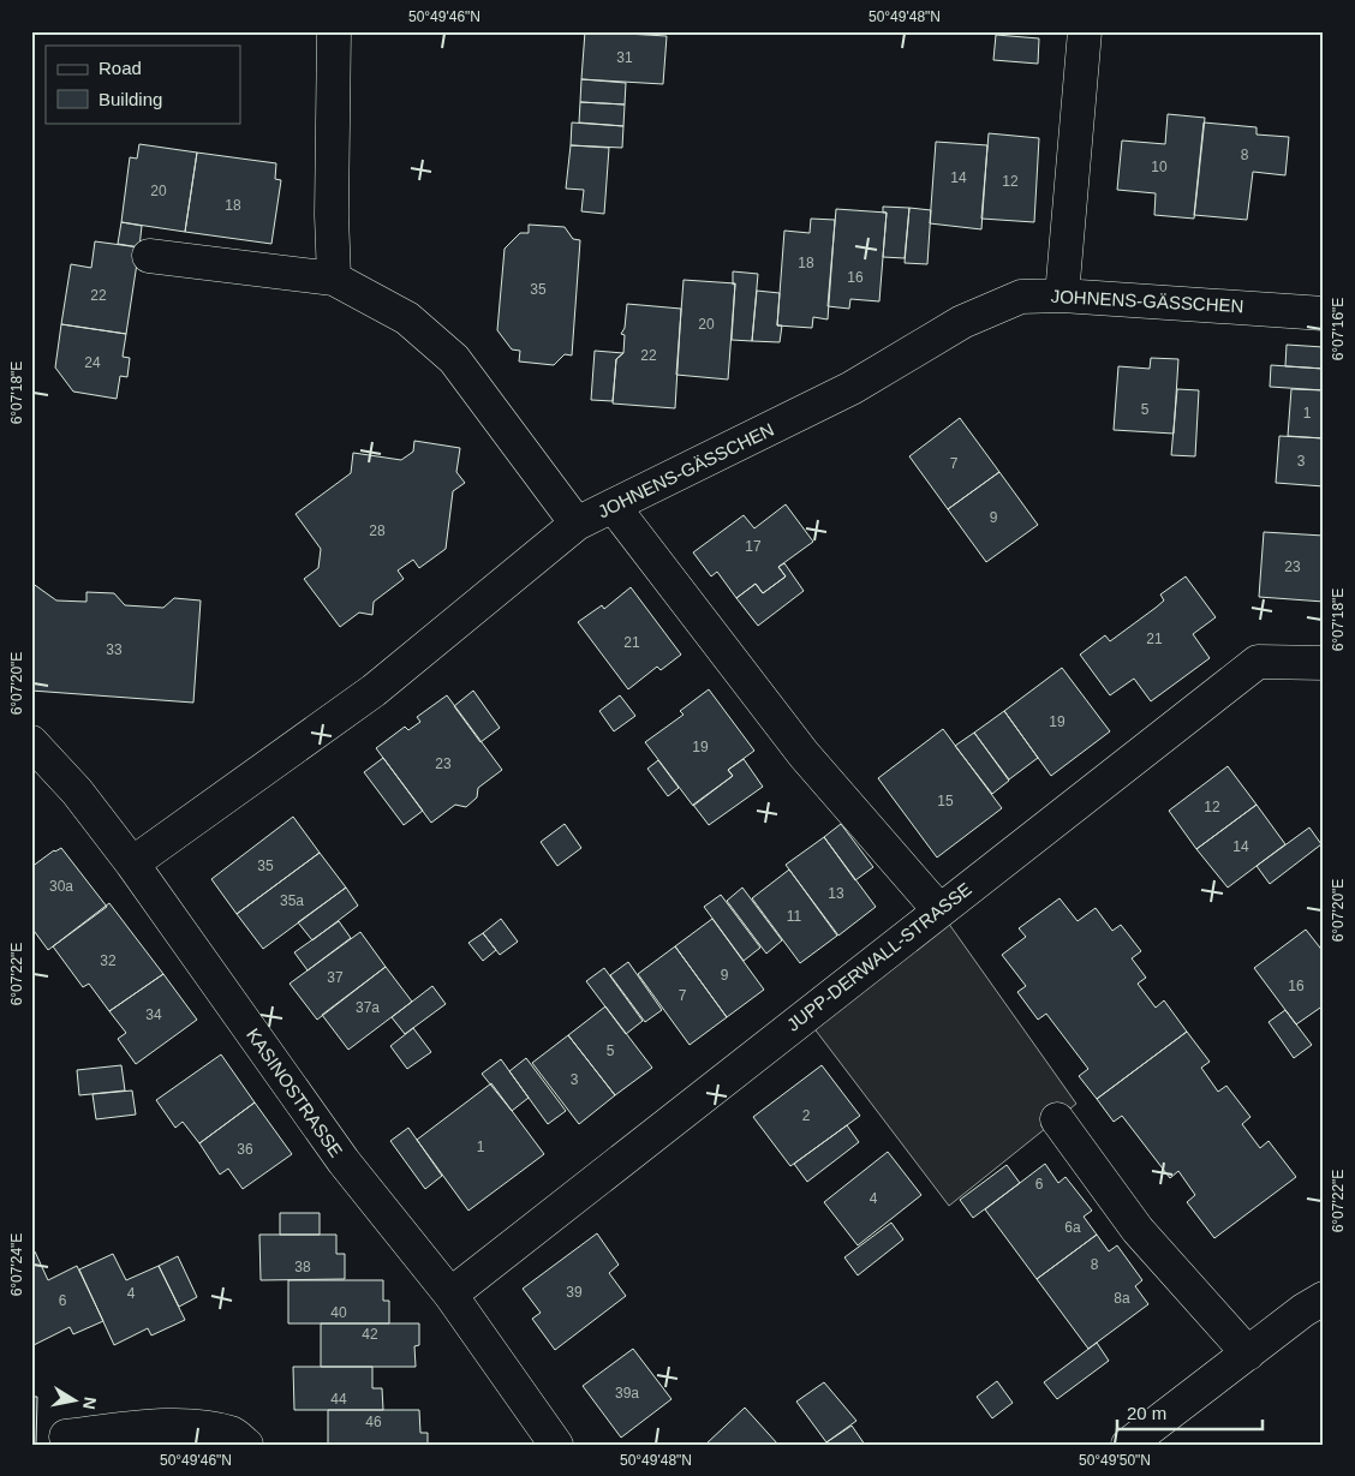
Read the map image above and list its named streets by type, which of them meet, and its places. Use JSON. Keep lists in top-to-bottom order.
{
  "streets": {
    "street": ["JOHNENS-GÄSSCHEN", "JUPP-DERWALL-STRASSE", "KASINOSTRASSE"]
  },
  "crossings": [
    ["JOHNENS-GÄSSCHEN", "KASINOSTRASSE"],
    ["JUPP-DERWALL-STRASSE", "KASINOSTRASSE"]
  ],
  "house_numbers": [
    "31",
    "8",
    "10",
    "14",
    "12",
    "20",
    "18",
    "18",
    "16",
    "35",
    "22",
    "20",
    "22",
    "24",
    "5",
    "1",
    "3",
    "7",
    "9",
    "28",
    "17",
    "23",
    "21",
    "21",
    "33",
    "19",
    "19",
    "23",
    "15",
    "12",
    "14",
    "35",
    "30a",
    "13",
    "35a",
    "11",
    "32",
    "9",
    "37",
    "16",
    "7",
    "37a",
    "34",
    "5",
    "3",
    "2",
    "1",
    "36",
    "6",
    "4",
    "6a",
    "8",
    "38",
    "39",
    "4",
    "8a",
    "6",
    "40",
    "42",
    "39a",
    "44",
    "46"
  ],
  "legend": ["Road", "Building"],
  "scale_bar": "20 m",
  "north": "right",
  "coordinates": [
    "50°49'46\"N",
    "50°49'48\"N",
    "6°07'16\"E",
    "6°07'18\"E",
    "6°07'20\"E",
    "6°07'22\"E",
    "6°07'24\"E",
    "50°49'50\"N"
  ]
}
